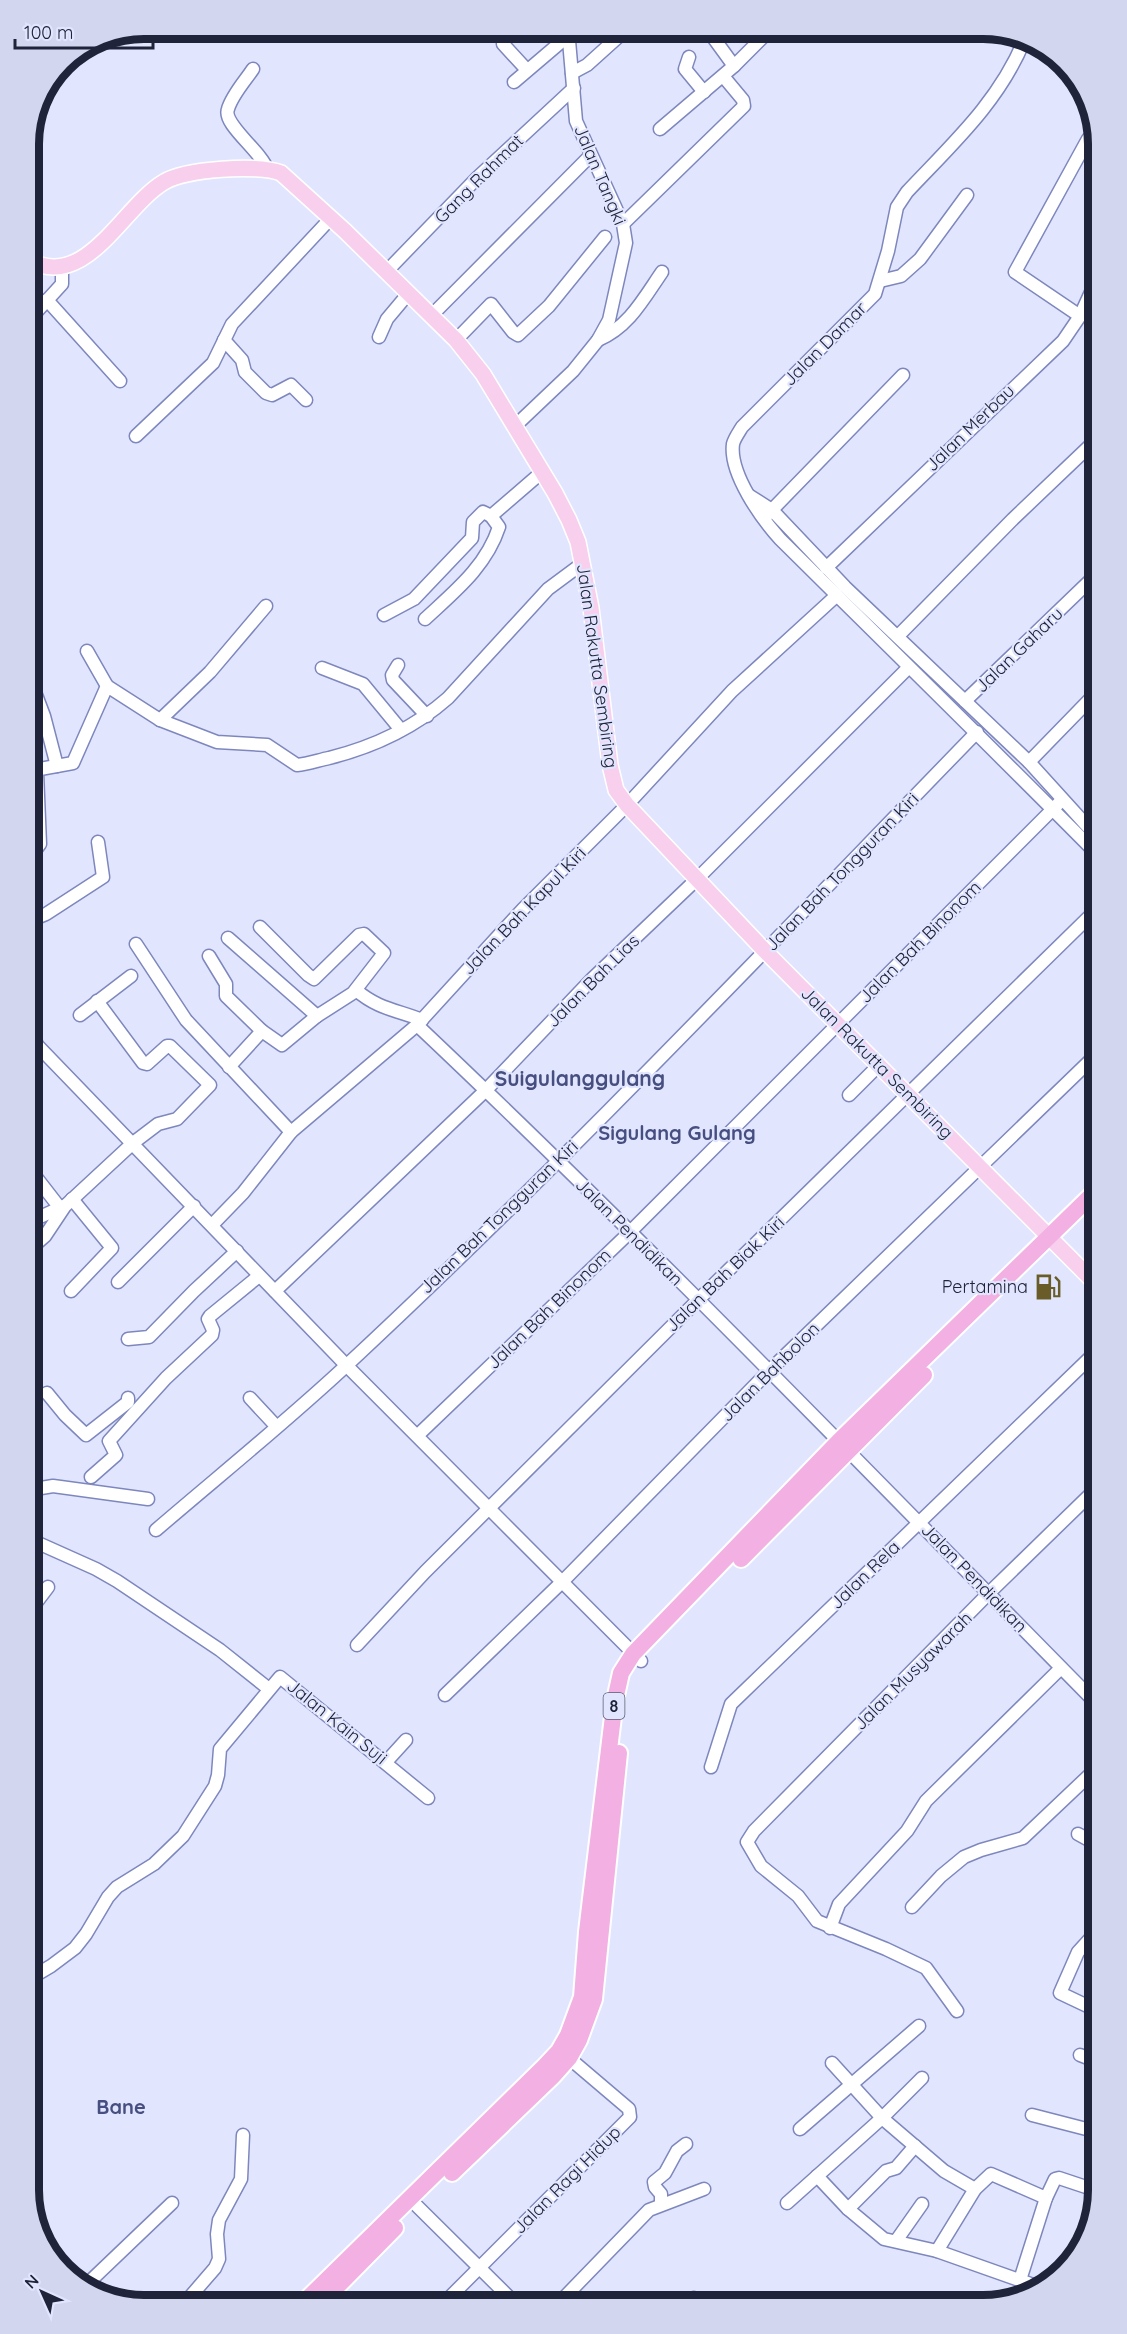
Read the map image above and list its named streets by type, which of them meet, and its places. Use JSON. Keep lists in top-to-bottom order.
{
  "streets": {
    "highway": ["8"],
    "main road": ["Jalan Rakutta Sembiring"],
    "street": [
      "Jalan Tangki",
      "Gang Rahmat",
      "Jalan Damar",
      "Jalan Merbau",
      "Jalan Gaharu",
      "Jalan Bah Tongguran Kiri",
      "Jalan Bah Kapul Kiri",
      "Jalan Bah Binonom",
      "Jalan Bah Lias",
      "Jalan Pendidikan",
      "Jalan Bah Biak Kiri",
      "Jalan Bahbolon",
      "Jalan Rela",
      "Jalan Musyawarah",
      "Jalan Kain Suji",
      "Jalan Ragi Hidup"
    ]
  },
  "crossings": [
    ["Jalan Tangki", "Gang Rahmat"],
    ["Jalan Tangki", "Jalan Rakutta Sembiring"],
    ["Gang Rahmat", "Jalan Rakutta Sembiring"],
    ["Jalan Damar", "Jalan Merbau"],
    ["Jalan Damar", "Jalan Gaharu"],
    ["Jalan Damar", "Jalan Bah Tongguran Kiri"],
    ["Jalan Damar", "Jalan Bah Kapul Kiri"],
    ["Jalan Damar", "Jalan Bah Binonom"],
    ["Jalan Damar", "Jalan Bah Lias"],
    ["Jalan Rakutta Sembiring", "Jalan Bah Tongguran Kiri"],
    ["Jalan Rakutta Sembiring", "Jalan Bah Kapul Kiri"],
    ["Jalan Rakutta Sembiring", "Jalan Bah Binonom"],
    ["Jalan Rakutta Sembiring", "Jalan Bah Lias"],
    ["Jalan Rakutta Sembiring", "Jalan Bah Biak Kiri"],
    ["Jalan Rakutta Sembiring", "Jalan Bahbolon"],
    ["Jalan Rakutta Sembiring", "8"],
    ["Jalan Bah Tongguran Kiri", "Jalan Pendidikan"],
    ["Jalan Bah Kapul Kiri", "Jalan Pendidikan"],
    ["Jalan Bah Binonom", "Jalan Pendidikan"],
    ["Jalan Bah Lias", "Jalan Pendidikan"],
    ["Jalan Pendidikan", "Jalan Bah Biak Kiri"],
    ["Jalan Pendidikan", "Jalan Bahbolon"],
    ["Jalan Pendidikan", "Jalan Rela"],
    ["Jalan Pendidikan", "Jalan Musyawarah"],
    ["Jalan Pendidikan", "8"],
    ["8", "Jalan Ragi Hidup"]
  ],
  "districts": ["Suigulanggulang", "Sigulang Gulang", "Bane"],
  "places": {
    "fuel station": ["Pertamina"]
  },
  "scale_bar": "100 m",
  "north": "top left"
}
